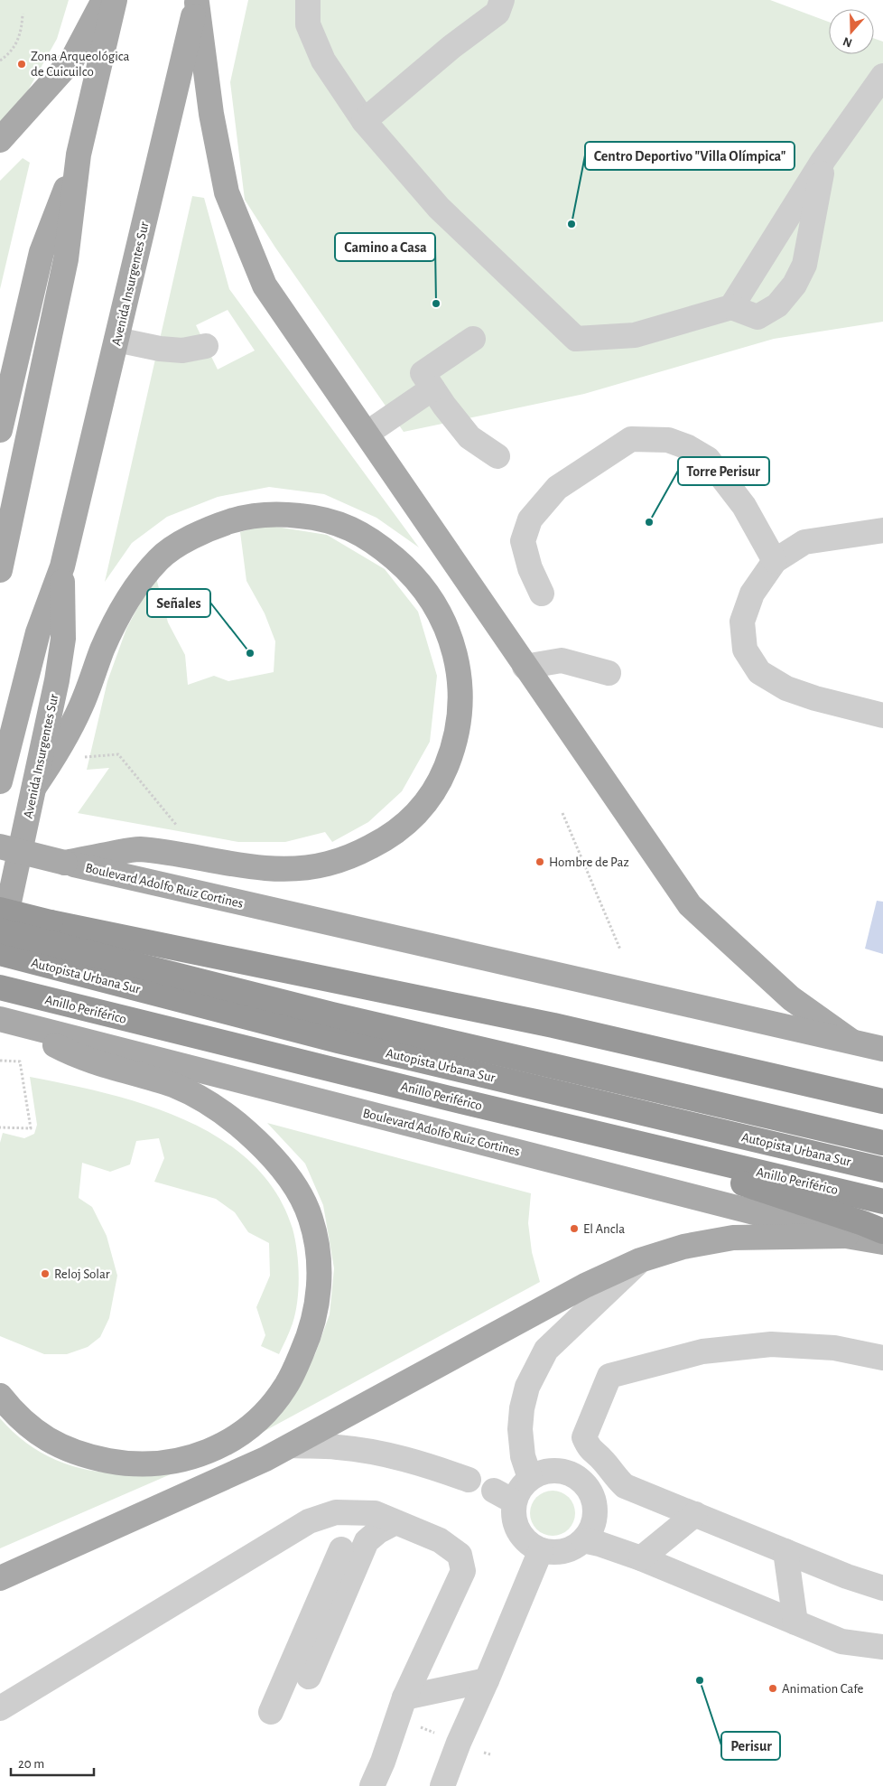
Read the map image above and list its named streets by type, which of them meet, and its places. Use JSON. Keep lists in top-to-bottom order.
{
  "streets": {
    "highway": ["Autopista Urbana Sur", "Anillo Periférico"],
    "main road": ["Avenida Insurgentes Sur", "Boulevard Adolfo Ruiz Cortines"]
  },
  "places": [
    "Zona Arqueológica de Cuicuilco",
    "Centro Deportivo \"Villa Olímpica\"",
    "Camino a Casa",
    "Torre Perisur",
    "Señales",
    "Hombre de Paz",
    "El Ancla",
    "Reloj Solar",
    "Perisur",
    "Animation Cafe"
  ],
  "scale_bar": "20 m",
  "north": "bottom"
}
